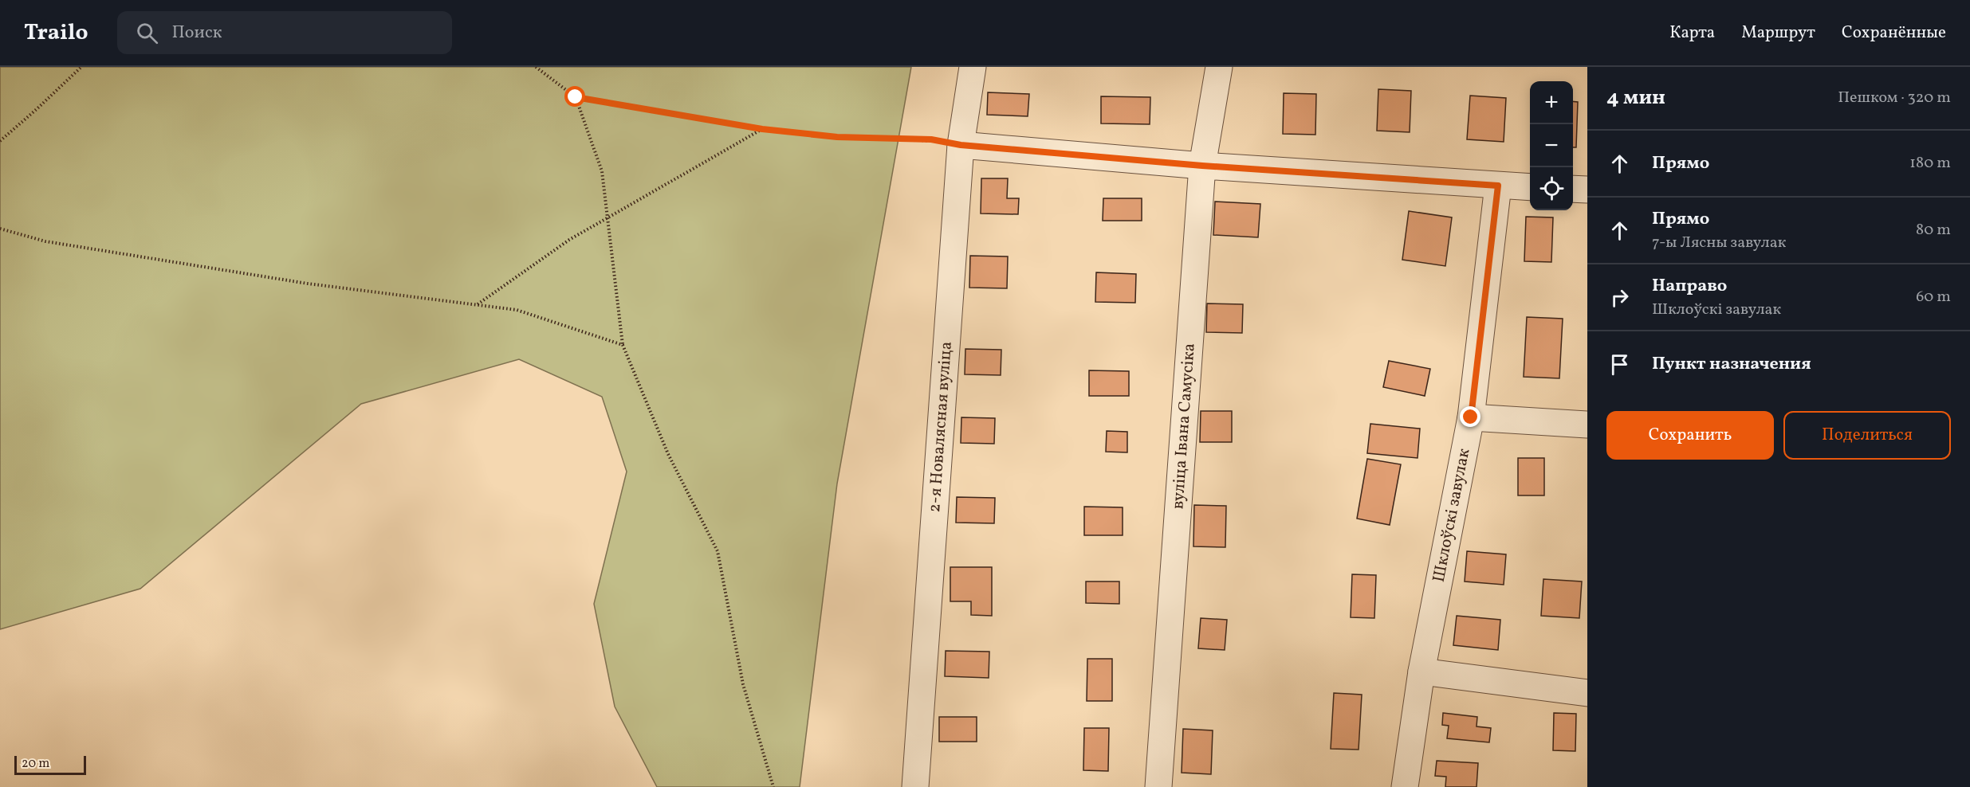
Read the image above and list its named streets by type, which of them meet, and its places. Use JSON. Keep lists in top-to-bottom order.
{
  "streets": {
    "street": ["вуліца Івана Самусіка", "2-я Новалясная вуліца", "Шклоўскі завулак"]
  },
  "scale_bar": "20 m",
  "page": {
    "header": "Trailo",
    "search": "Поиск",
    "nav": ["Карта", "Маршрут", "Сохранённые"],
    "heading": ["4 мин", "Пешком · 320 m"],
    "map_buttons": ["+", "−"],
    "list": [
      ["Прямо", "180 m"],
      ["Прямо", "7-ы Лясны завулак", "80 m"],
      ["Направо", "Шклоўскі завулак", "60 m"],
      "Пункт назначения"
    ],
    "buttons": ["Сохранить", "Поделиться"],
    "scale": "20 m"
  }
}
